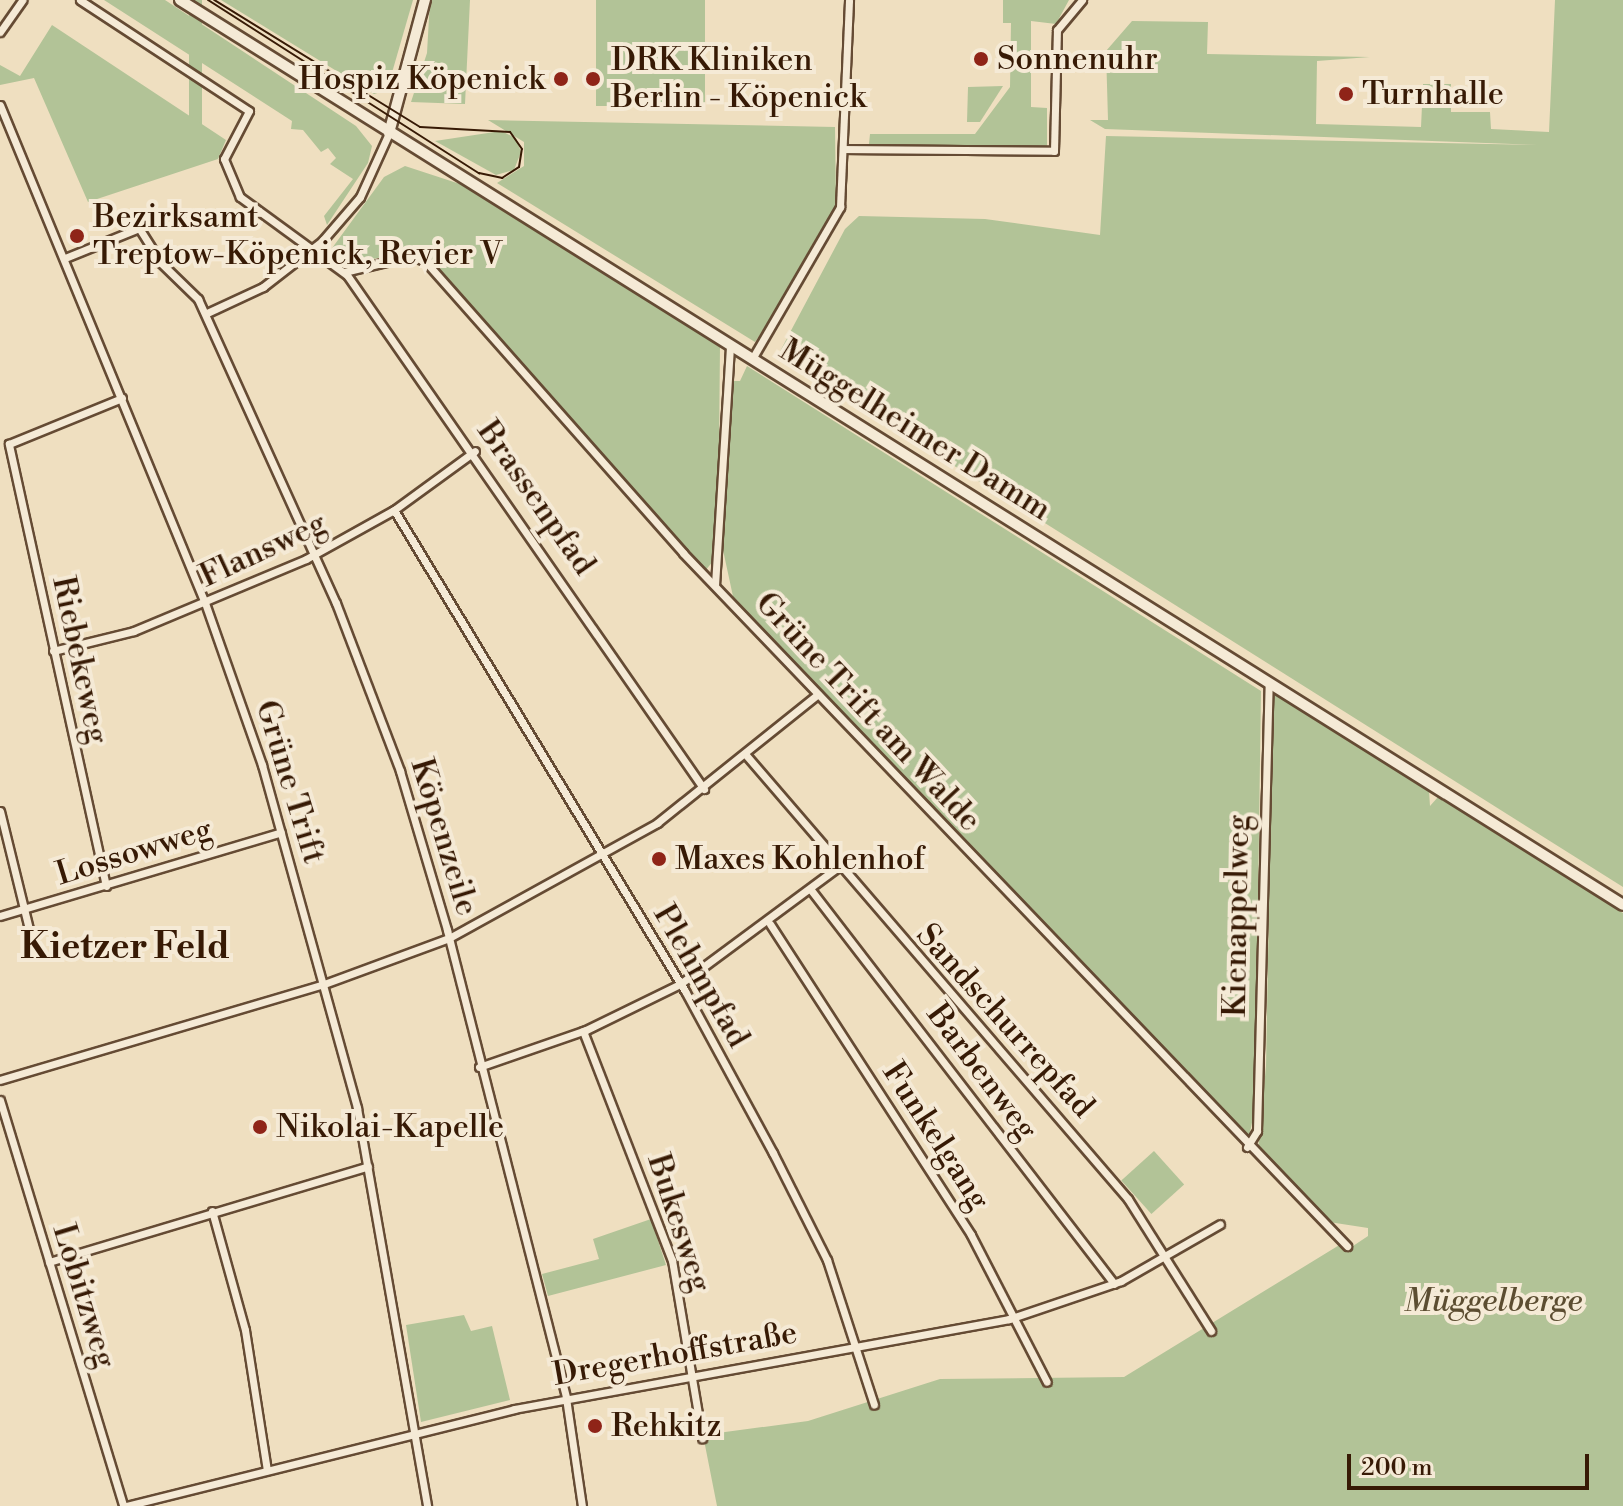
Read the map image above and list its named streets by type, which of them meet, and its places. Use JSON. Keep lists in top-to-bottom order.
{
  "streets": {
    "main road": ["Müggelheimer Damm"],
    "street": [
      "Brassenpfad",
      "Flansweg",
      "Riebekeweg",
      "Grüne Trift am Walde",
      "Grüne Trift",
      "Köpenzeile",
      "Lossowweg",
      "Kienappelweg",
      "Plehmpfad",
      "Sandschurrepfad",
      "Barbenweg",
      "Funkelgang",
      "Bukesweg",
      "Lobitzweg",
      "Dregerhoffstraße"
    ]
  },
  "crossings": [
    ["Müggelheimer Damm", "Kienappelweg"],
    ["Brassenpfad", "Flansweg"],
    ["Brassenpfad", "Grüne Trift am Walde"],
    ["Flansweg", "Riebekeweg"],
    ["Flansweg", "Grüne Trift"],
    ["Flansweg", "Köpenzeile"],
    ["Flansweg", "Plehmpfad"],
    ["Riebekeweg", "Grüne Trift"],
    ["Riebekeweg", "Lossowweg"],
    ["Grüne Trift am Walde", "Kienappelweg"],
    ["Grüne Trift", "Köpenzeile"],
    ["Grüne Trift", "Lossowweg"],
    ["Grüne Trift", "Dregerhoffstraße"],
    ["Köpenzeile", "Dregerhoffstraße"],
    ["Plehmpfad", "Dregerhoffstraße"],
    ["Sandschurrepfad", "Dregerhoffstraße"],
    ["Barbenweg", "Dregerhoffstraße"],
    ["Funkelgang", "Dregerhoffstraße"],
    ["Bukesweg", "Dregerhoffstraße"],
    ["Lobitzweg", "Dregerhoffstraße"]
  ],
  "districts": ["Kietzer Feld"],
  "parks": ["Müggelberge"],
  "places": [
    "Sonnenuhr",
    "Hospiz Köpenick",
    "DRK Kliniken Berlin - Köpenick",
    "Turnhalle",
    "Bezirksamt Treptow-Köpenick, Revier V",
    "Maxes Kohlenhof",
    "Nikolai-Kapelle",
    "Rehkitz"
  ],
  "scale_bar": "200 m"
}
